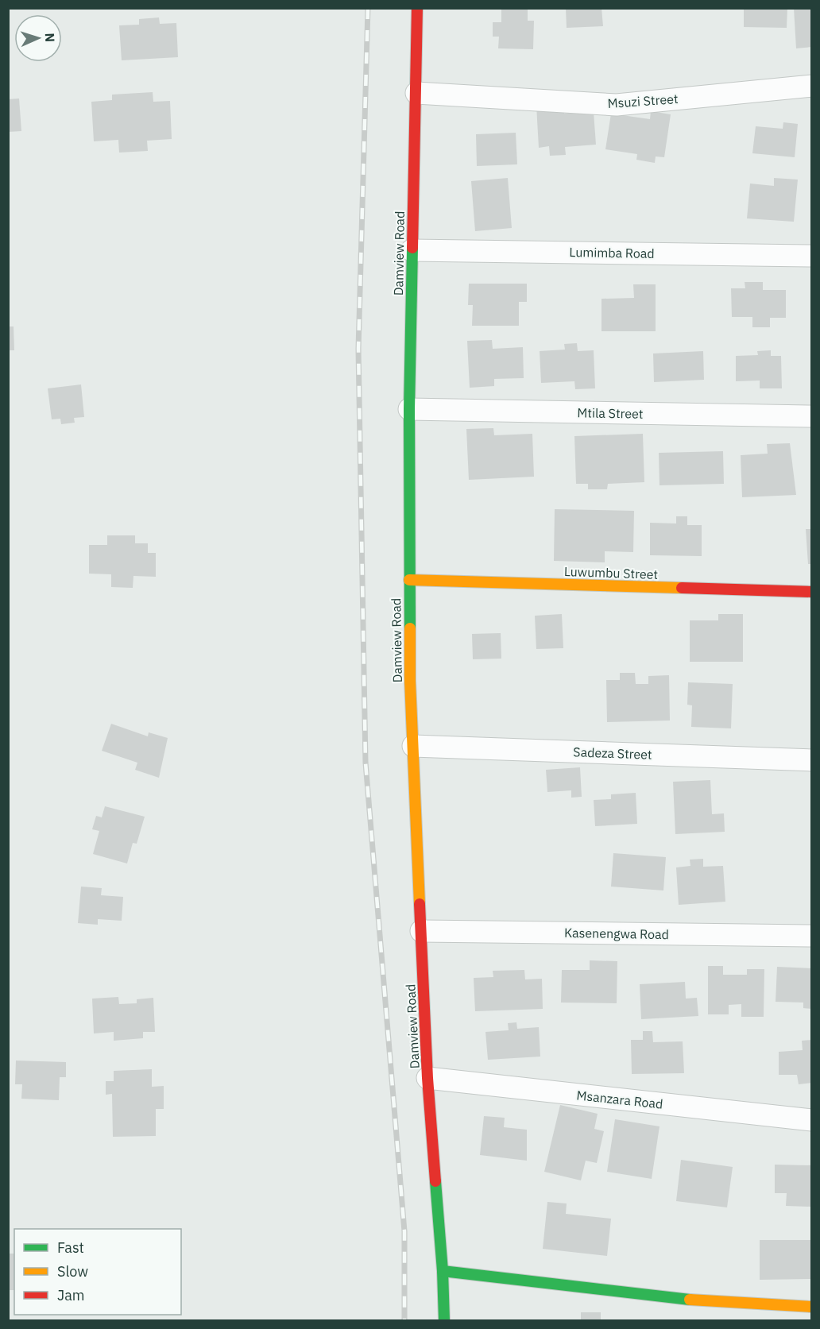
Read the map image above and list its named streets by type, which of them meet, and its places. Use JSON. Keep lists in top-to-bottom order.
{
  "streets": {
    "street": [
      "Msuzi Street",
      "Lumimba Road",
      "Damview Road",
      "Mtila Street",
      "Luwumbu Street",
      "Sadeza Street",
      "Kasenengwa Road",
      "Msanzara Road"
    ]
  },
  "crossings": [
    ["Msuzi Street", "Damview Road"],
    ["Lumimba Road", "Damview Road"],
    ["Damview Road", "Mtila Street"],
    ["Damview Road", "Luwumbu Street"],
    ["Damview Road", "Sadeza Street"],
    ["Damview Road", "Kasenengwa Road"],
    ["Damview Road", "Msanzara Road"]
  ],
  "legend": ["Fast", "Slow", "Jam"],
  "north": "right"
}
